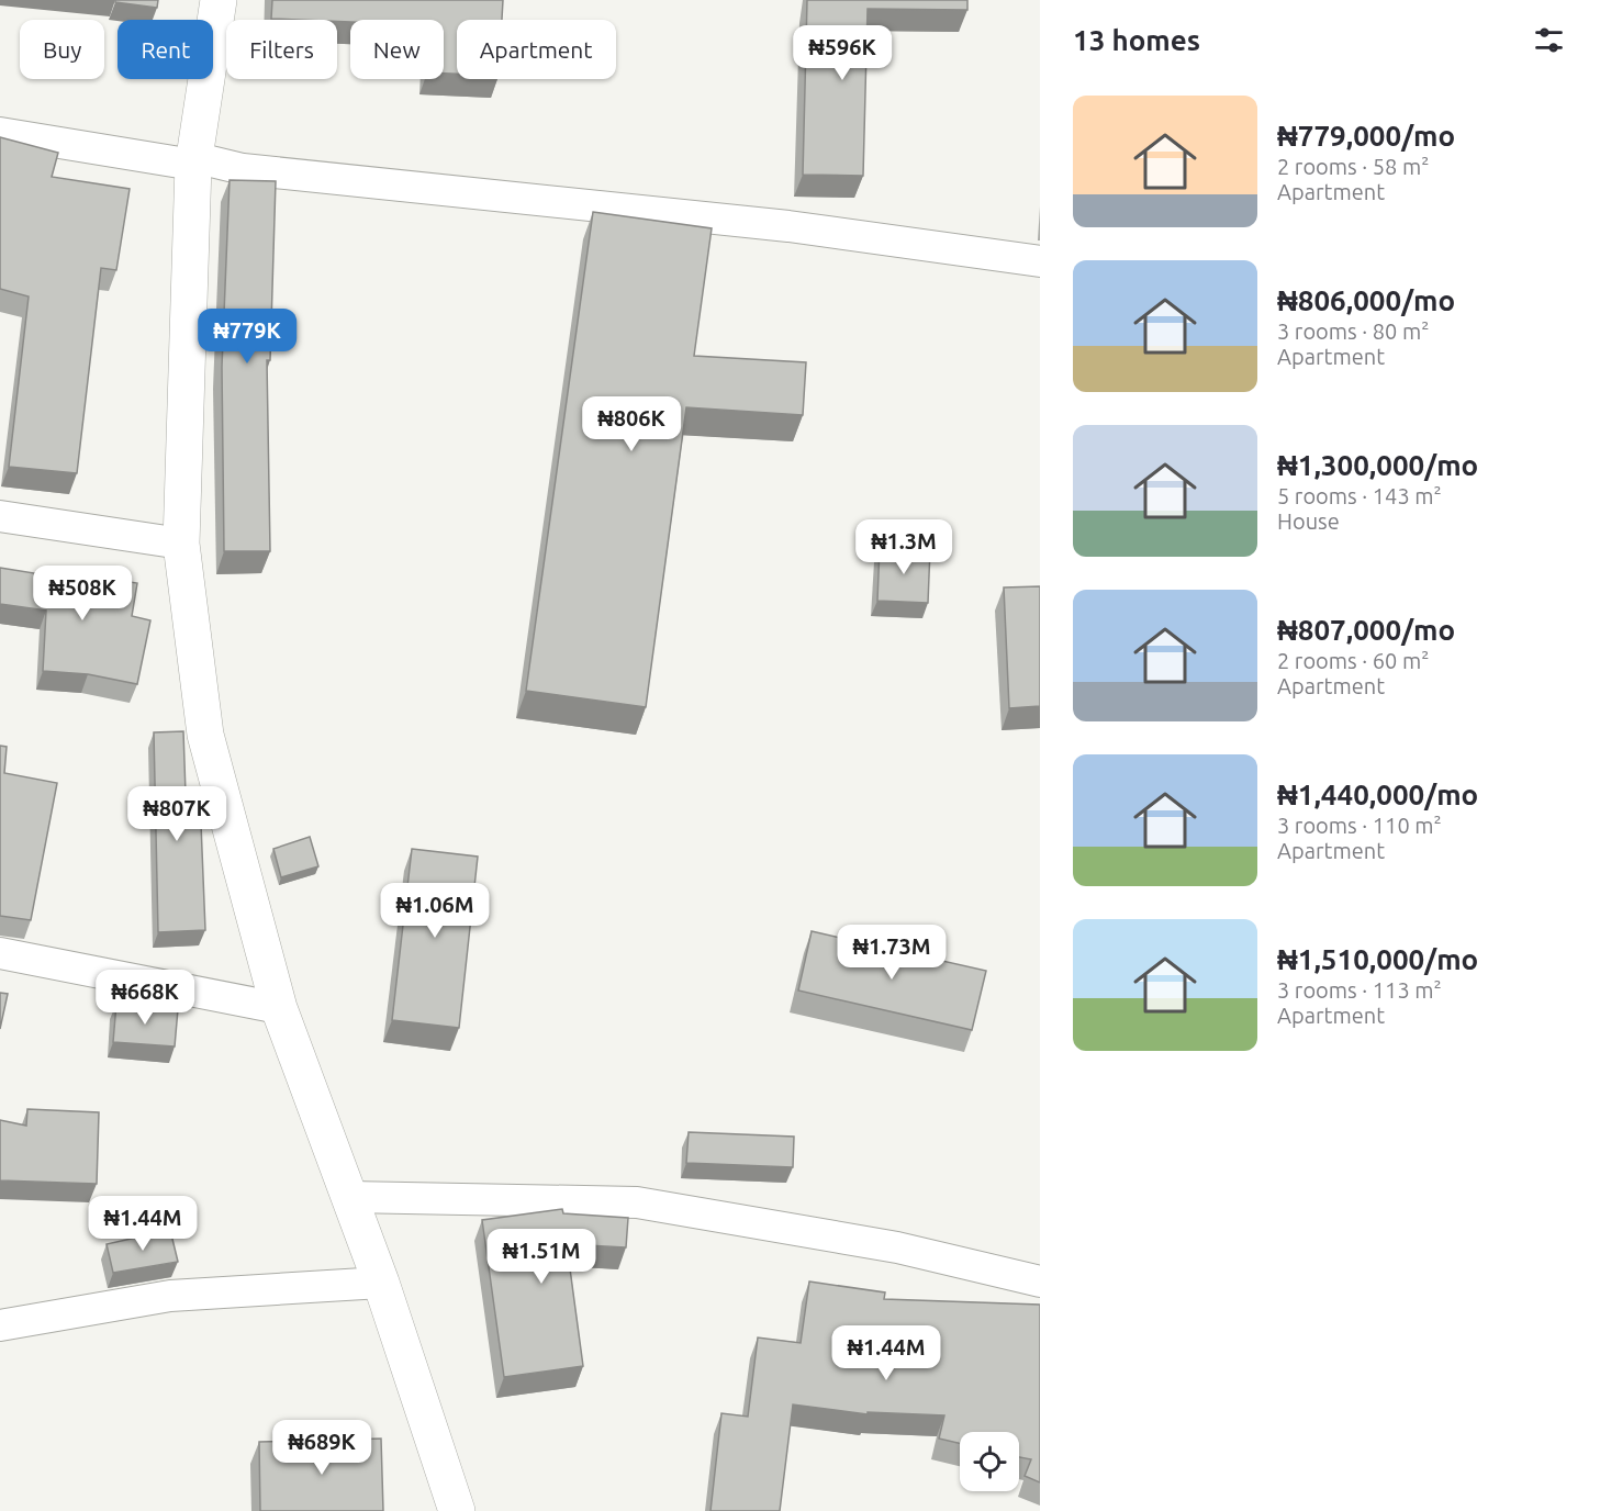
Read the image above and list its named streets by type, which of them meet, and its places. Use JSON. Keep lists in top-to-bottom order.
{
  "page": {
    "heading": "13 homes",
    "chip": [
      "Buy",
      "Rent",
      "Filters",
      "New",
      "Apartment"
    ],
    "price": [
      "₦596K",
      "₦779K",
      "₦806K",
      "₦1.3M",
      "₦508K",
      "₦807K",
      "₦1.06M",
      "₦1.73M",
      "₦668K",
      "₦1.44M",
      "₦1.51M",
      "₦1.44M",
      "₦689K"
    ],
    "list": [
      {
        "name": "₦779,000/mo",
        "note": "2 rooms · 58 m² · Apartment"
      },
      {
        "name": "₦806,000/mo",
        "note": "3 rooms · 80 m² · Apartment"
      },
      {
        "name": "₦1,300,000/mo",
        "note": "5 rooms · 143 m² · House"
      },
      {
        "name": "₦807,000/mo",
        "note": "2 rooms · 60 m² · Apartment"
      },
      {
        "name": "₦1,440,000/mo",
        "note": "3 rooms · 110 m² · Apartment"
      },
      {
        "name": "₦1,510,000/mo",
        "note": "3 rooms · 113 m² · Apartment"
      }
    ]
  }
}
